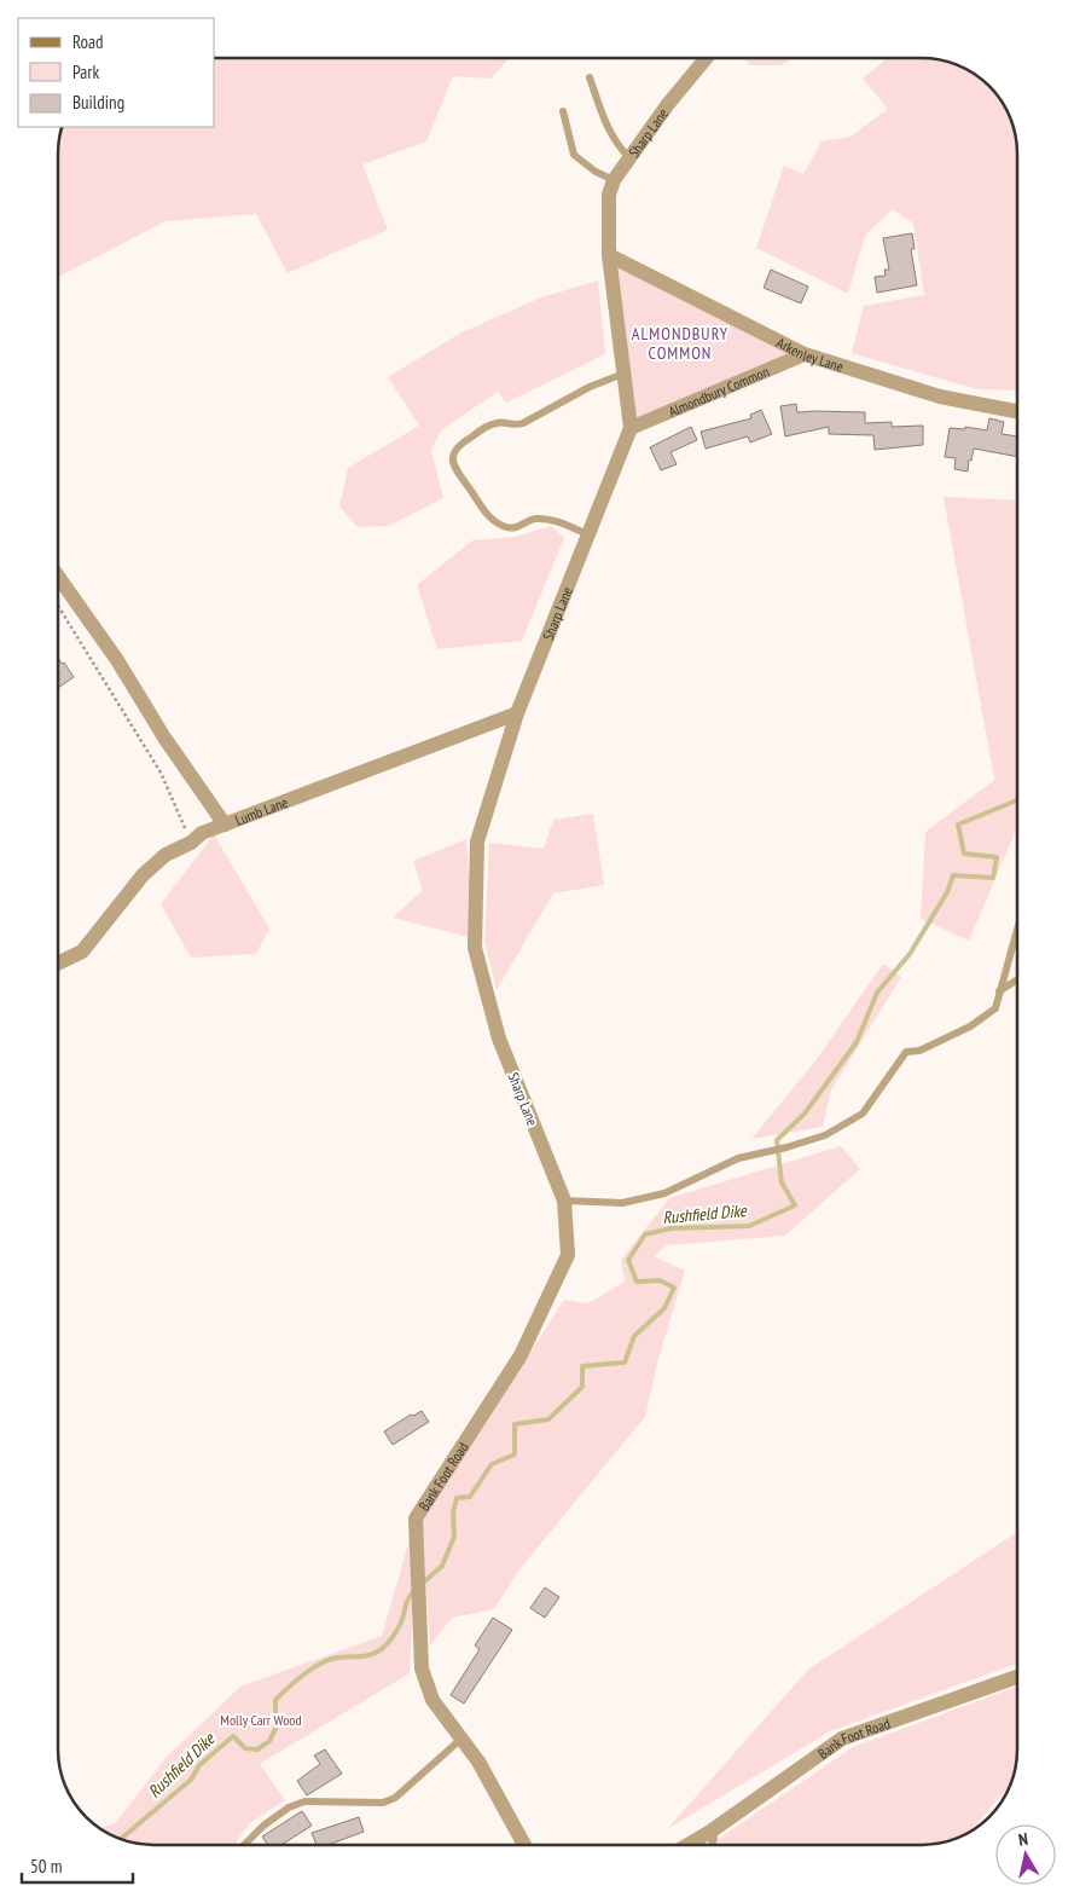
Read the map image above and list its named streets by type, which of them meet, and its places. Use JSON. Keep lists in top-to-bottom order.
{
  "streets": {
    "street": [
      "Sharp Lane",
      "Arkenley Lane",
      "Almondbury Common",
      "Lumb Lane",
      "Bank Foot Road"
    ]
  },
  "crossings": [
    ["Sharp Lane", "Arkenley Lane"],
    ["Sharp Lane", "Almondbury Common"],
    ["Sharp Lane", "Lumb Lane"],
    ["Sharp Lane", "Bank Foot Road"],
    ["Arkenley Lane", "Almondbury Common"]
  ],
  "districts": ["ALMONDBURY COMMON"],
  "water": ["Rushfield Dike"],
  "parks": ["Molly Carr Wood"],
  "legend": ["Road", "Park", "Building"],
  "scale_bar": "50 m",
  "north": "top"
}
